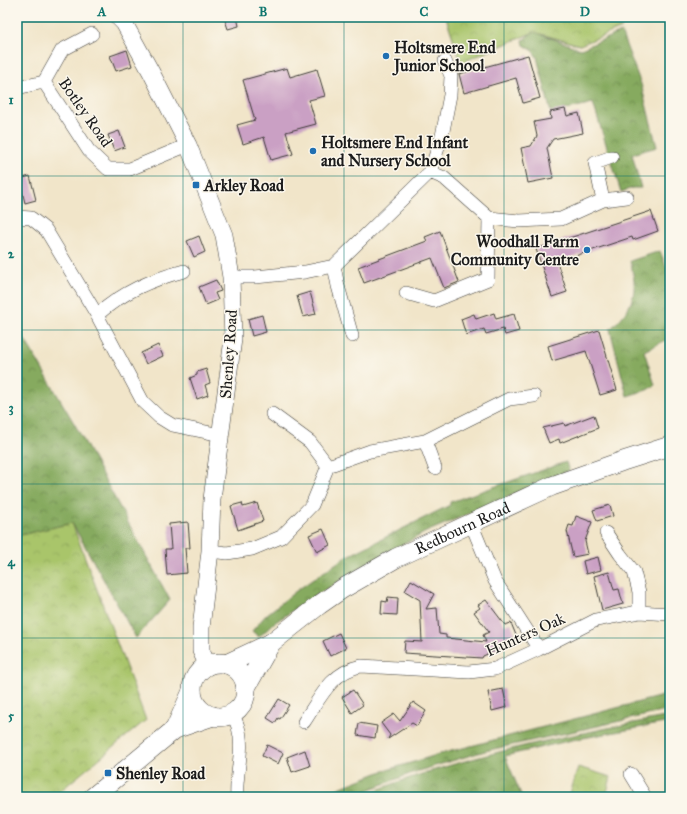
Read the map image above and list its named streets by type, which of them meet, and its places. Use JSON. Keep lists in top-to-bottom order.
{
  "streets": {
    "main road": ["Redbourn Road"],
    "street": ["Botley Road", "Shenley Road", "Hunters Oak"]
  },
  "crossings": [
    ["Botley Road", "Shenley Road"],
    ["Shenley Road", "Redbourn Road"]
  ],
  "places": {
    "other": ["Holtsmere End Junior School", "Holtsmere End Infant and Nursery School", "Woodhall Farm Community Centre"],
    "transit": ["Arkley Road", "Shenley Road"]
  },
  "grid": {
    "columns": [
      "A",
      "B",
      "C",
      "D"
    ],
    "rows": [
      "1",
      "2",
      "3",
      "4",
      "5"
    ]
  }
}
